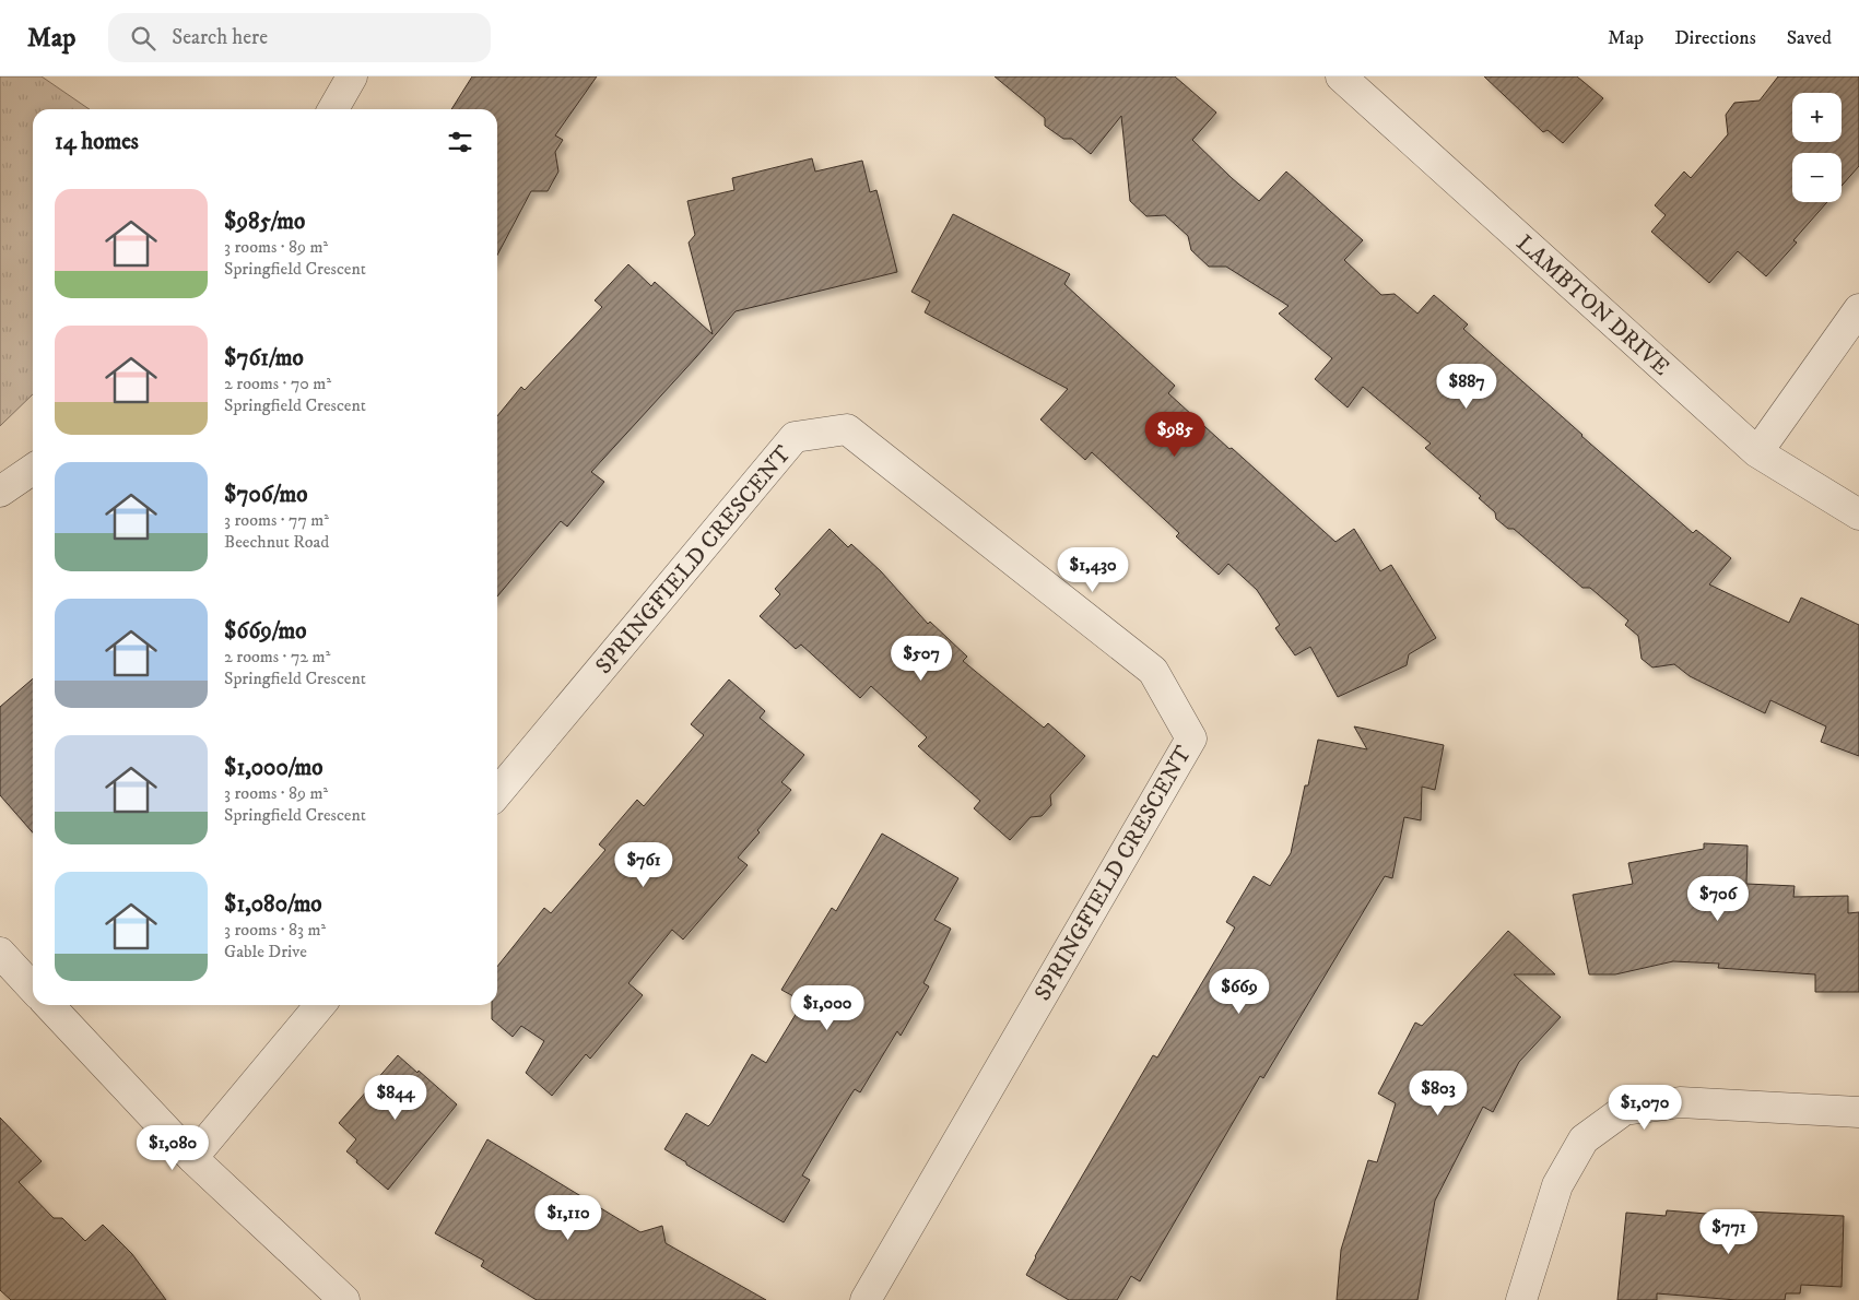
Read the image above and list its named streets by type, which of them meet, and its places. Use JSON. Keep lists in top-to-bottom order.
{
  "streets": {
    "street": ["LAMBTON DRIVE", "SPRINGFIELD CRESCENT"]
  },
  "page": {
    "header": "Map",
    "search": "Search here",
    "nav": ["Map", "Directions", "Saved"],
    "map_buttons": ["+", "−"],
    "heading": "14 homes",
    "list": [
      {
        "name": "$985/mo",
        "note": "3 rooms · 89 m² · Springfield Crescent"
      },
      {
        "name": "$761/mo",
        "note": "2 rooms · 70 m² · Springfield Crescent"
      },
      {
        "name": "$706/mo",
        "note": "3 rooms · 77 m² · Beechnut Road"
      },
      {
        "name": "$669/mo",
        "note": "2 rooms · 72 m² · Springfield Crescent"
      },
      {
        "name": "$1,000/mo",
        "note": "3 rooms · 89 m² · Springfield Crescent"
      },
      {
        "name": "$1,080/mo",
        "note": "3 rooms · 83 m² · Gable Drive"
      }
    ],
    "price": [
      "$887",
      "$985",
      "$1,430",
      "$507",
      "$761",
      "$706",
      "$669",
      "$1,000",
      "$803",
      "$844",
      "$1,070",
      "$1,080",
      "$1,110",
      "$771"
    ]
  }
}
